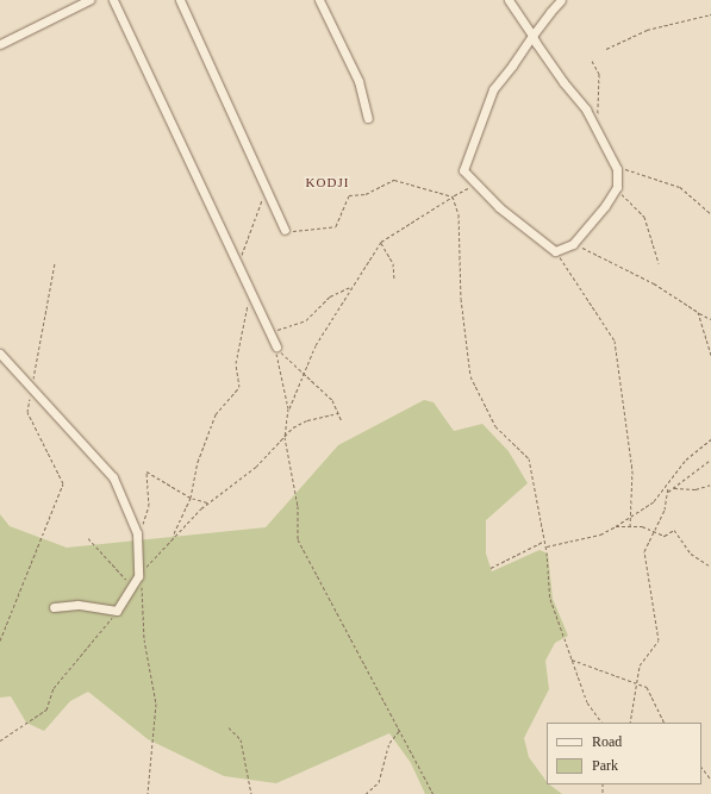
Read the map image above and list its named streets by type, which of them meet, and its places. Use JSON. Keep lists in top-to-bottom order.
{
  "districts": ["KODJI"],
  "legend": ["Road", "Park"]
}
